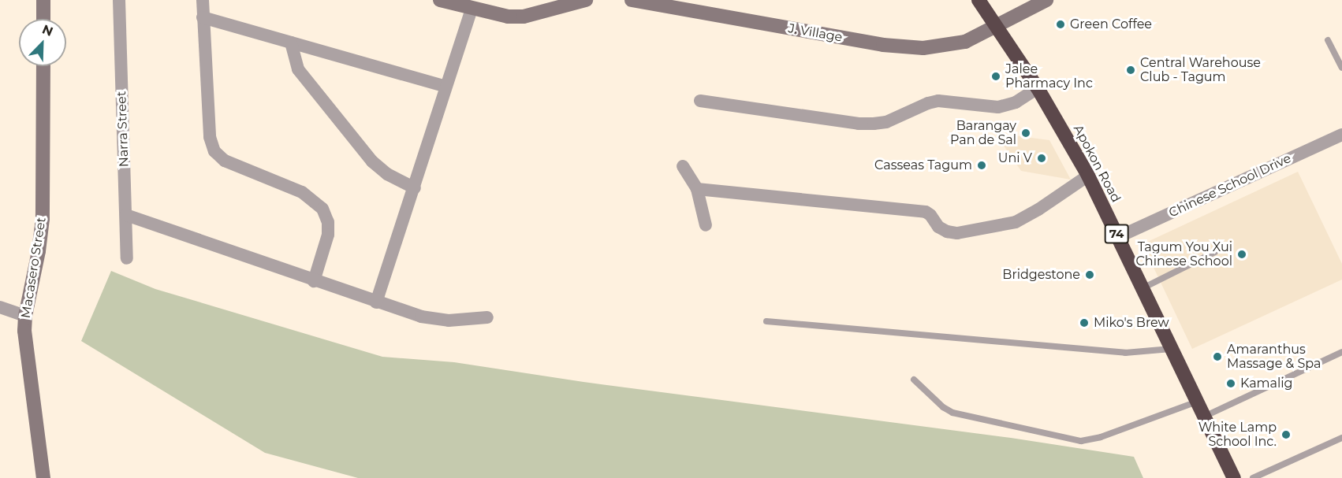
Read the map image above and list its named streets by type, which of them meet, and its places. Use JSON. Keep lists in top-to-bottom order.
{
  "streets": {
    "highway": ["Apokon Road", "74"],
    "street": [
      "J. Village",
      "Narra Street",
      "Chinese School Drive",
      "Macasero Street"
    ]
  },
  "crossings": [
    ["J. Village", "Apokon Road"],
    ["Apokon Road", "Chinese School Drive"]
  ],
  "places": [
    "Green Coffee",
    "Central Warehouse Club - Tagum",
    "Jalee Pharmacy Inc",
    "Barangay Pan de Sal",
    "Uni V",
    "Casseas Tagum",
    "Tagum You Xui Chinese School",
    "Bridgestone",
    "Miko's Brew",
    "Amaranthus Massage & Spa",
    "Kamalig",
    "White Lamp School Inc."
  ],
  "north": "top right"
}
